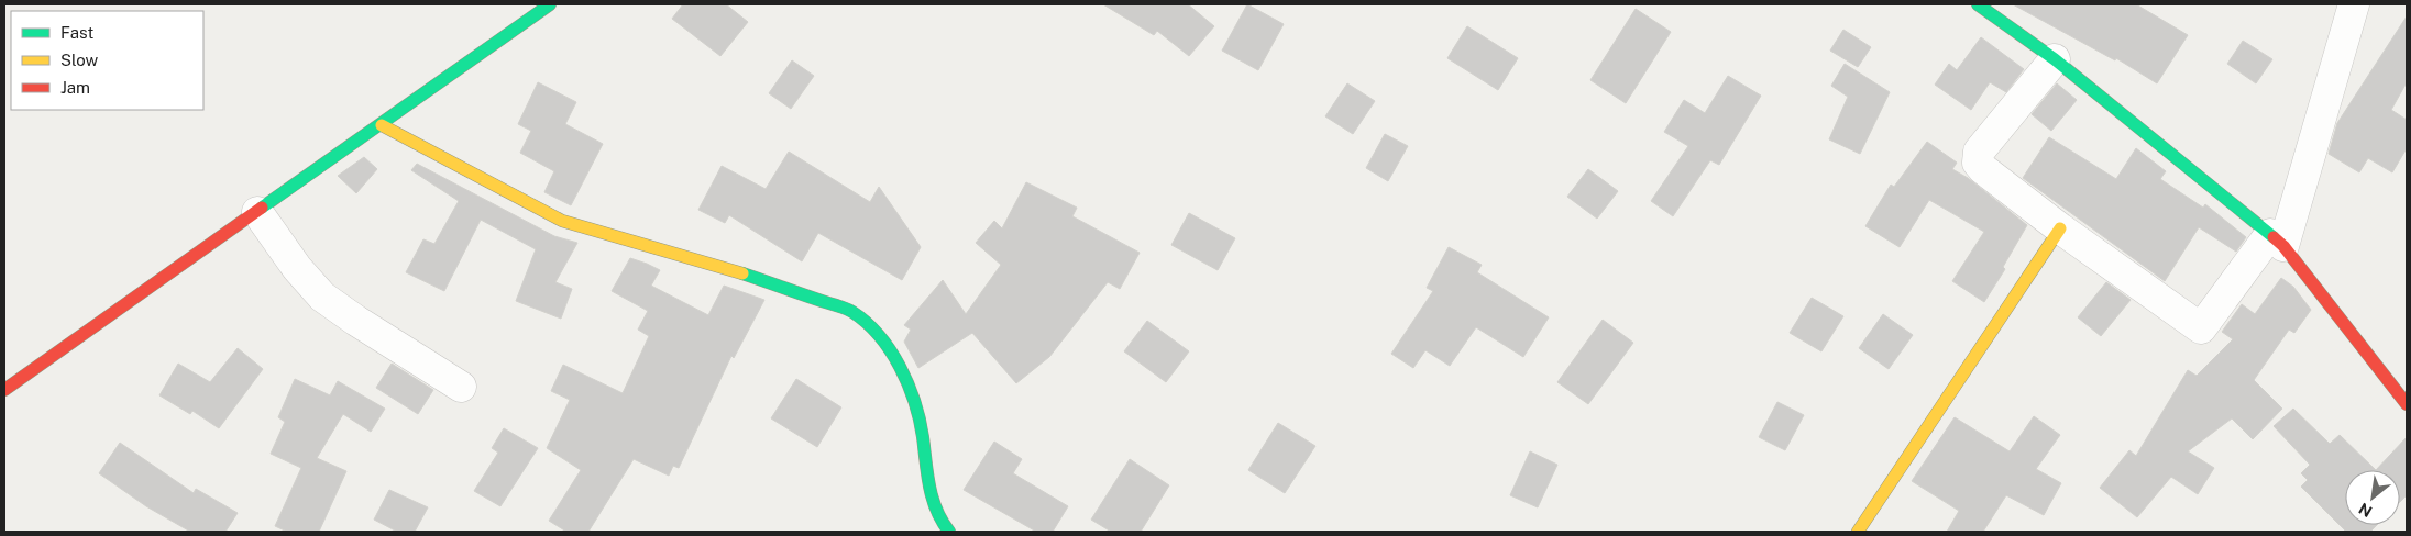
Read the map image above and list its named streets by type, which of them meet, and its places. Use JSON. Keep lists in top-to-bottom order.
{
  "legend": ["Fast", "Slow", "Jam"],
  "north": "bottom left"
}
